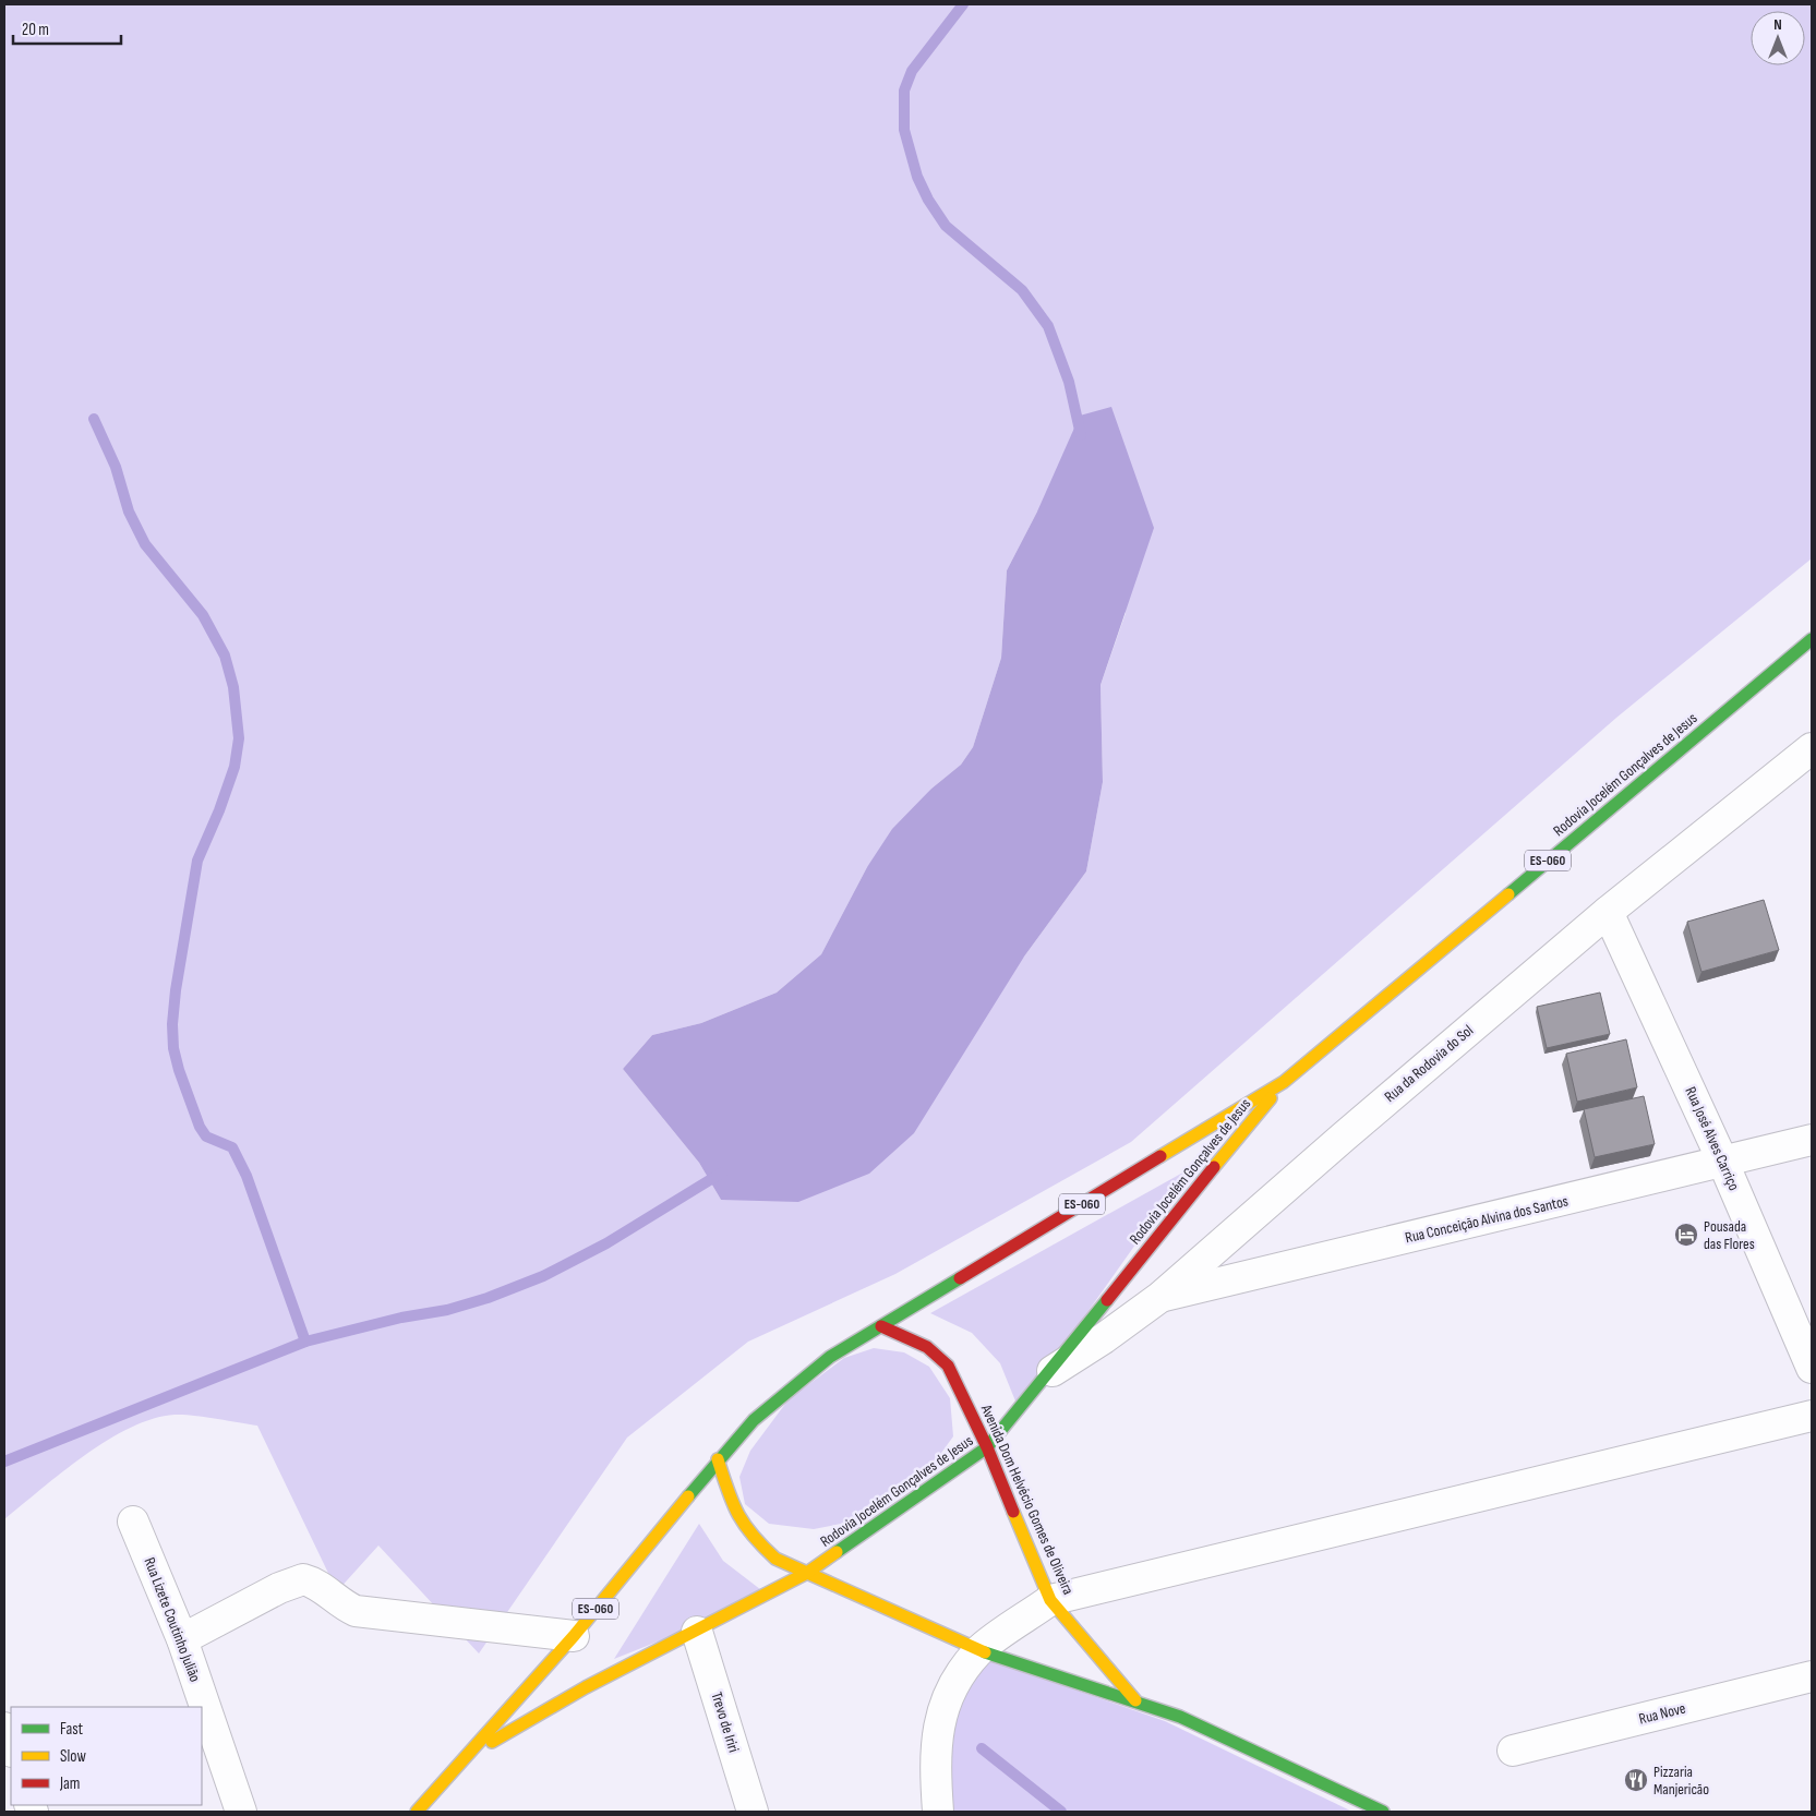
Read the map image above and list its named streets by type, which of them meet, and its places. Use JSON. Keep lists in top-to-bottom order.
{
  "streets": {
    "main road": ["Rodovia Jocelém Gonçalves de Jesus", "ES-060", "Avenida Dom Helvécio Gomes de Oliveira"],
    "street": [
      "Rua da Rodovia do Sol",
      "Rua José Alves Carriço",
      "Rua Conceição Alvina dos Santos",
      "Rua Lizete Coutinho Julião",
      "Rua Nove",
      "Trevo de Iriri"
    ]
  },
  "crossings": [
    ["Rodovia Jocelém Gonçalves de Jesus", "Rua da Rodovia do Sol"],
    ["Rodovia Jocelém Gonçalves de Jesus", "Avenida Dom Helvécio Gomes de Oliveira"],
    ["Rodovia Jocelém Gonçalves de Jesus", "Trevo de Iriri"],
    ["Rua da Rodovia do Sol", "Rua José Alves Carriço"],
    ["Rua da Rodovia do Sol", "Rua Conceição Alvina dos Santos"],
    ["Rua José Alves Carriço", "Rua Conceição Alvina dos Santos"]
  ],
  "places": {
    "hotel": ["Pousada das Flores"],
    "restaurant": ["Pizzaria Manjericão"]
  },
  "legend": ["Fast", "Slow", "Jam"],
  "scale_bar": "20 m",
  "north": "top"
}
